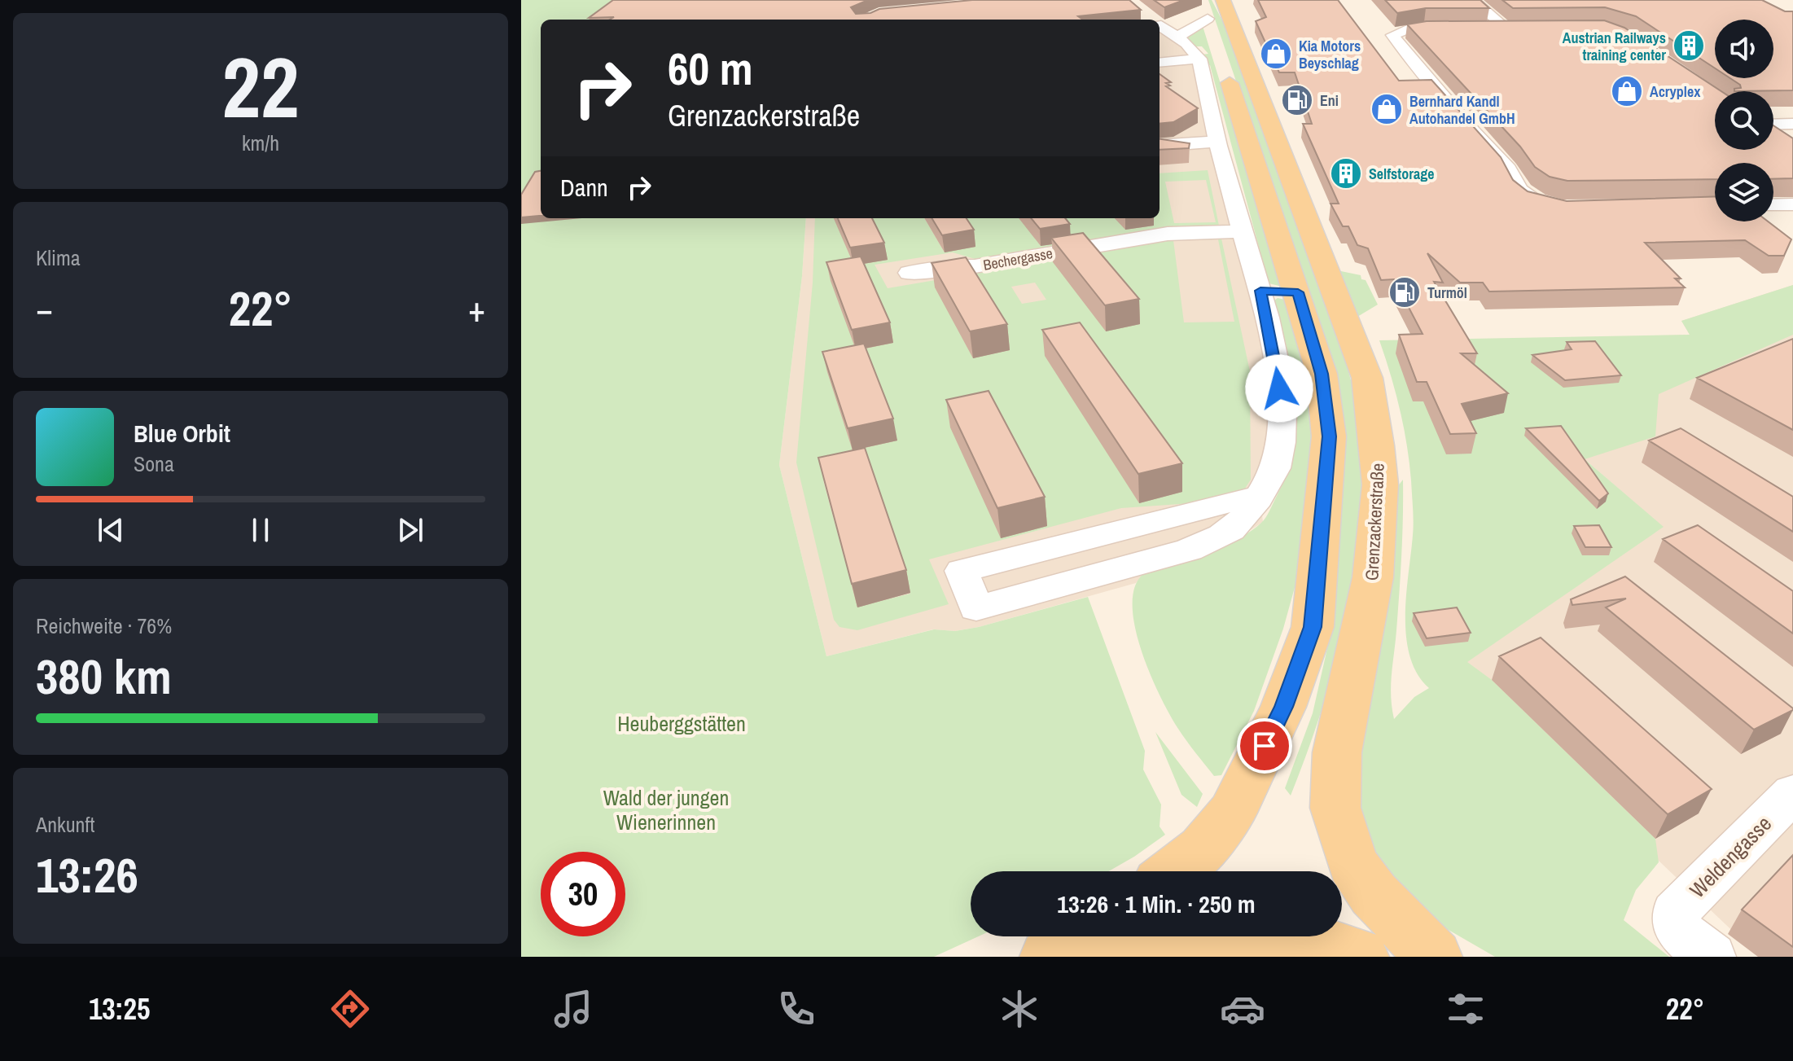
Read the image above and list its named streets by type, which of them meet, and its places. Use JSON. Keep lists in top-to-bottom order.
{
  "streets": {
    "main road": ["Grenzackerstraße"],
    "street": ["Bechergasse", "Weldengasse"]
  },
  "parks": ["Heuberggstätten", "Wald der jungen Wienerinnen"],
  "places": {
    "building": ["Austrian Railways training center", "Selfstorage"],
    "shop": ["Kia Motors Beyschlag", "Acryplex", "Bernhard Kandl Autohandel GmbH"],
    "fuel station": ["Eni", "Turmöl"]
  },
  "page": {
    "tile": [
      ["22", "km/h"],
      "Klima",
      ["Reichweite · 76%", "380 km"],
      ["Ankunft", "13:26"]
    ],
    "turn": ["60 m", "Grenzackerstraße"],
    "then": "Dann",
    "heat": ["−", "22°", "+"],
    "song": ["Blue Orbit", "Sona"],
    "limit": "30",
    "trip": "13:26 · 1 Min. · 250 m",
    "tabs": ["13:25", "22°"]
  }
}
